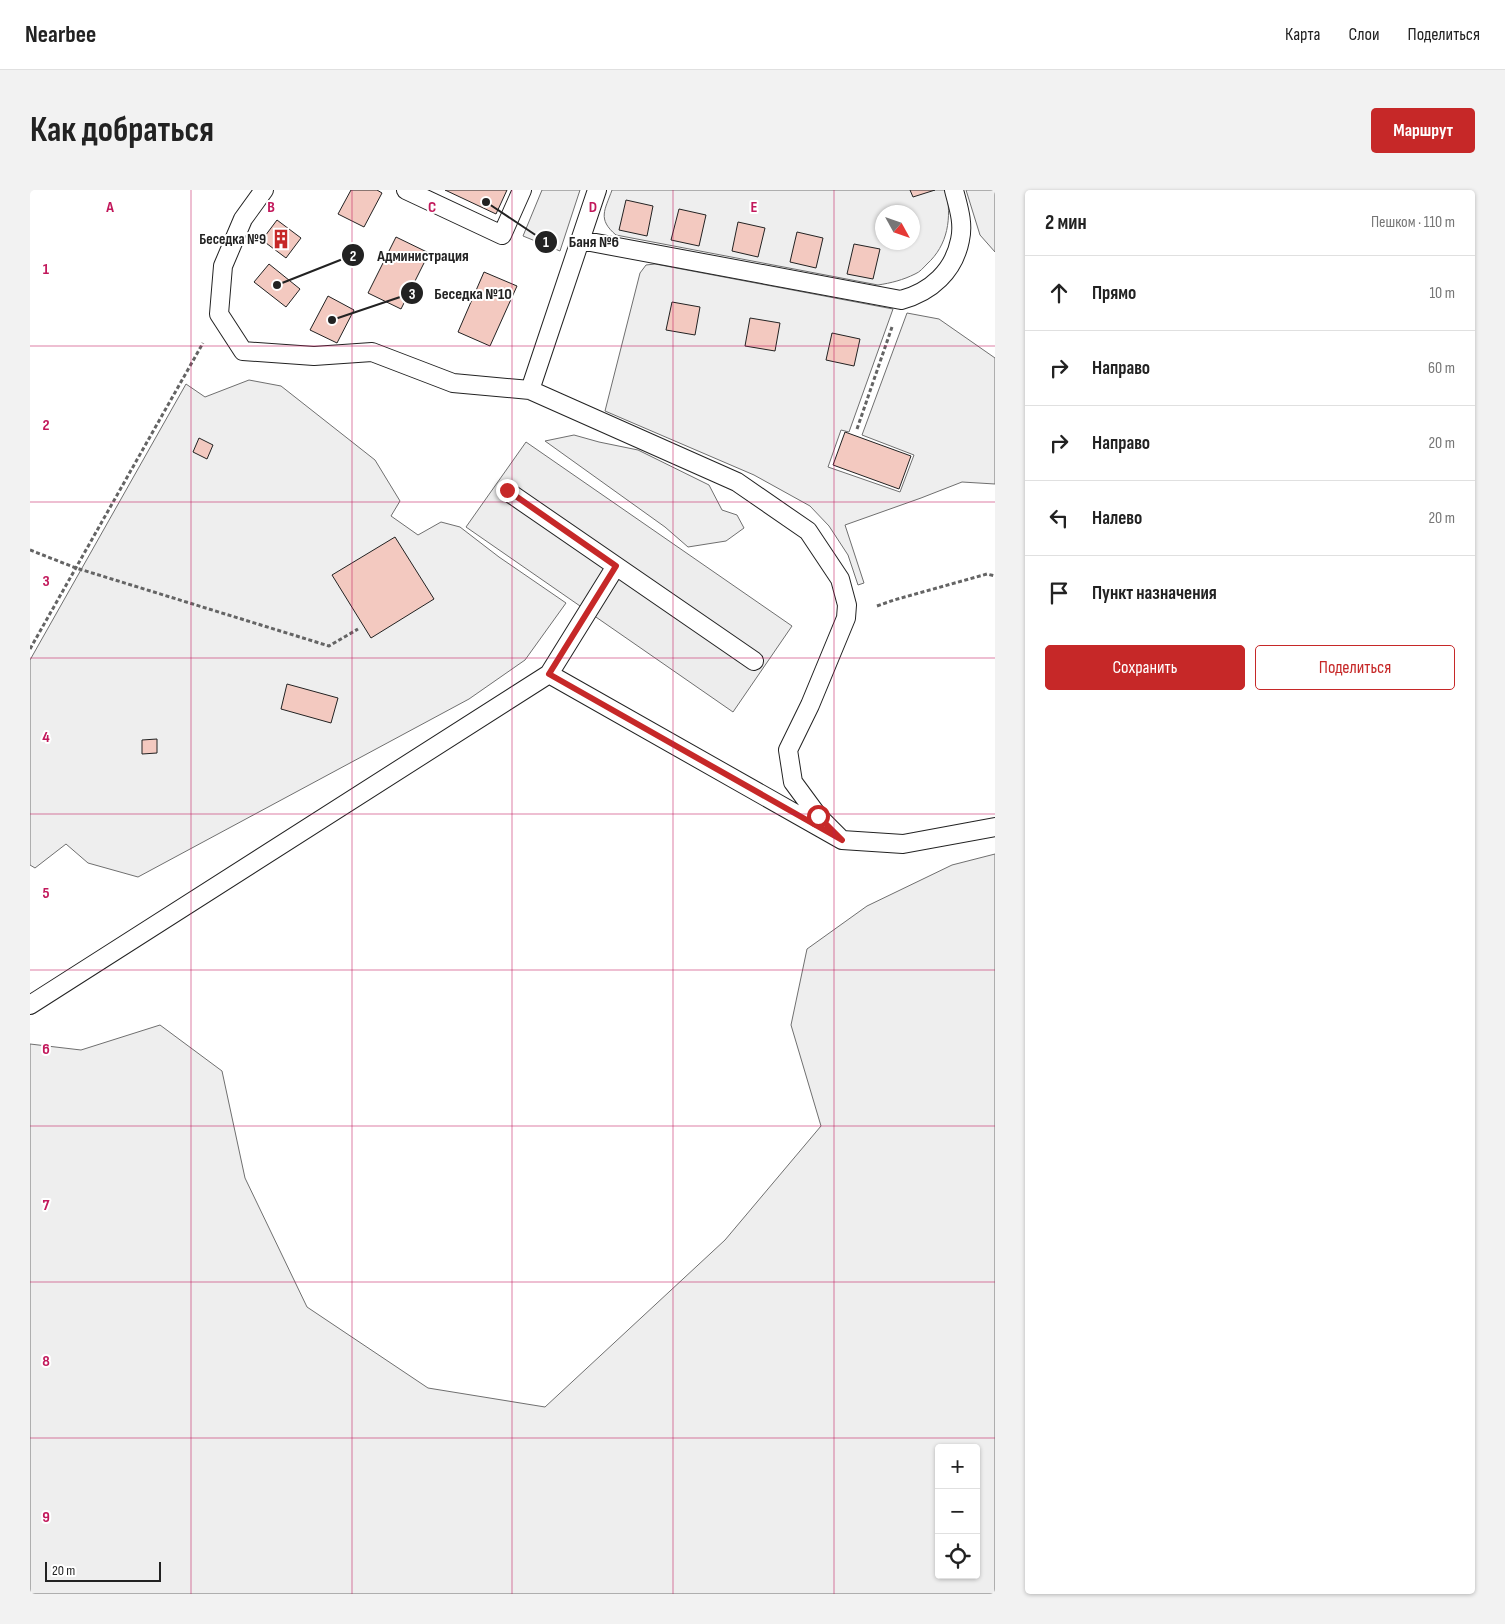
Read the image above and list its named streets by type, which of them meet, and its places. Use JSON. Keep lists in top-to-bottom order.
{
  "places": {
    "other": ["Баня №6", "Администрация", "Беседка №10"],
    "building": ["Беседка №9"]
  },
  "scale_bar": "20 m",
  "north": "bottom right",
  "page": {
    "header": "Nearbee",
    "nav": ["Карта", "Слои", "Поделиться"],
    "buttons": [
      "Маршрут",
      ["Сохранить", "Поделиться"]
    ],
    "title": "Как добраться",
    "heading": ["2 мин", "Пешком · 110 m"],
    "list": [
      ["Прямо", "10 m"],
      ["Направо", "60 m"],
      ["Направо", "20 m"],
      ["Налево", "20 m"],
      "Пункт назначения"
    ],
    "map_buttons": ["+", "−"],
    "scale": "20 m"
  },
  "grid": {
    "columns": [
      "A",
      "B",
      "C",
      "D",
      "E"
    ],
    "rows": [
      "1",
      "2",
      "3",
      "4",
      "5",
      "6",
      "7",
      "8",
      "9"
    ]
  }
}
